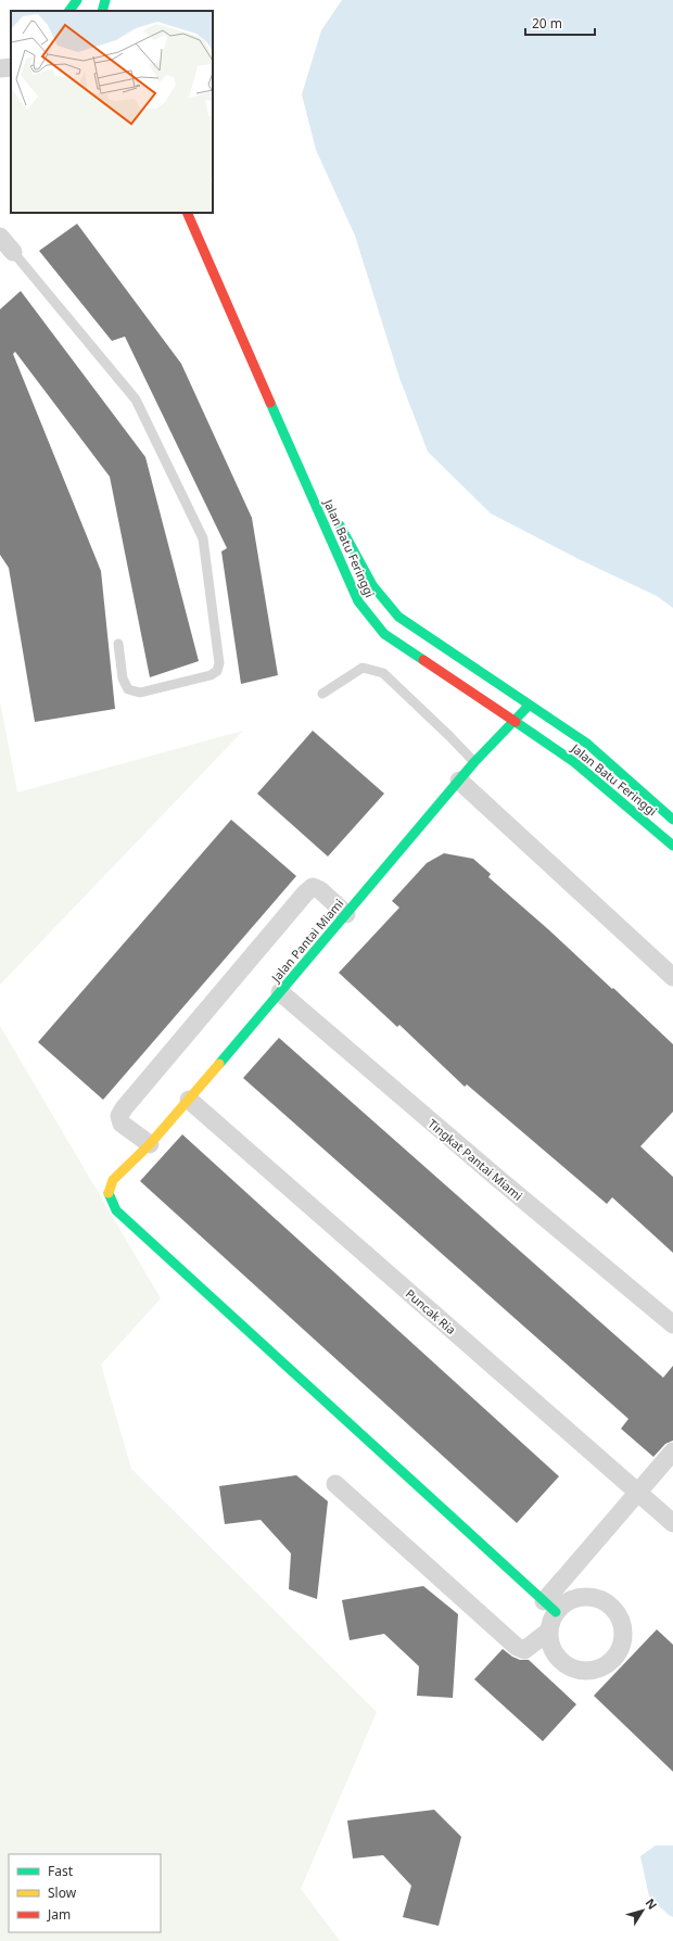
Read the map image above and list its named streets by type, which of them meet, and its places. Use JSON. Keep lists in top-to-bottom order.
{
  "streets": {
    "main road": ["Jalan Batu Feringgi", "Jalan Pantai Miami"],
    "street": ["Tingkat Pantai Miami", "Puncak Ria"]
  },
  "crossings": [
    ["Jalan Batu Feringgi", "Jalan Pantai Miami"],
    ["Jalan Pantai Miami", "Tingkat Pantai Miami"],
    ["Jalan Pantai Miami", "Puncak Ria"]
  ],
  "legend": ["Fast", "Slow", "Jam"],
  "scale_bar": "20 m",
  "north": "top right"
}
